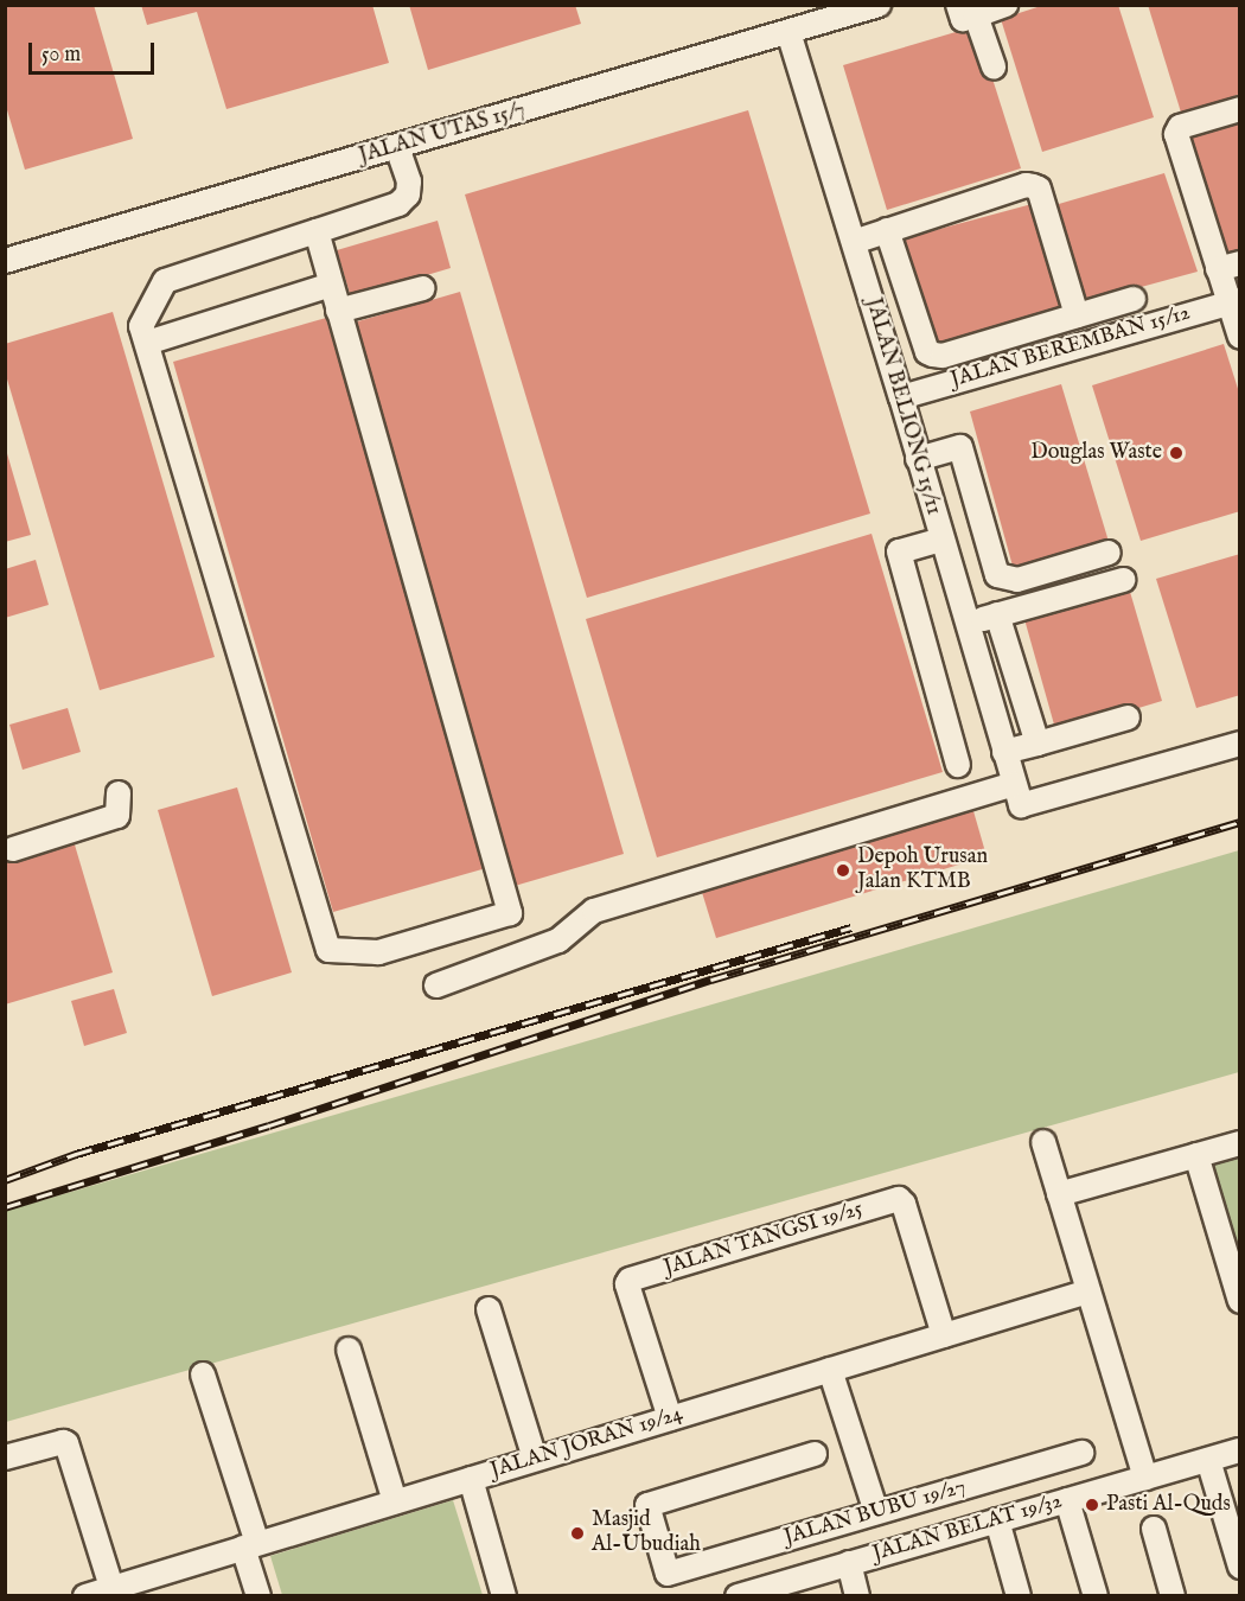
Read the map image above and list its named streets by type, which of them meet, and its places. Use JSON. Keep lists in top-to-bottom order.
{
  "streets": {
    "street": [
      "JALAN UTAS 15/7",
      "JALAN BEREMBAN 15/12",
      "JALAN BELIONG 15/11",
      "JALAN TANGSI 19/25",
      "JALAN JORAN 19/24",
      "JALAN BUBU 19/27",
      "JALAN BELAT 19/32"
    ]
  },
  "crossings": [
    ["JALAN UTAS 15/7", "JALAN BELIONG 15/11"],
    ["JALAN BEREMBAN 15/12", "JALAN BELIONG 15/11"],
    ["JALAN TANGSI 19/25", "JALAN JORAN 19/24"]
  ],
  "places": [
    "Douglas Waste",
    "Depoh Urusan Jalan KTMB",
    "Pasti Al-Quds",
    "Masjid Al-Ubudiah"
  ],
  "scale_bar": "50 m"
}
